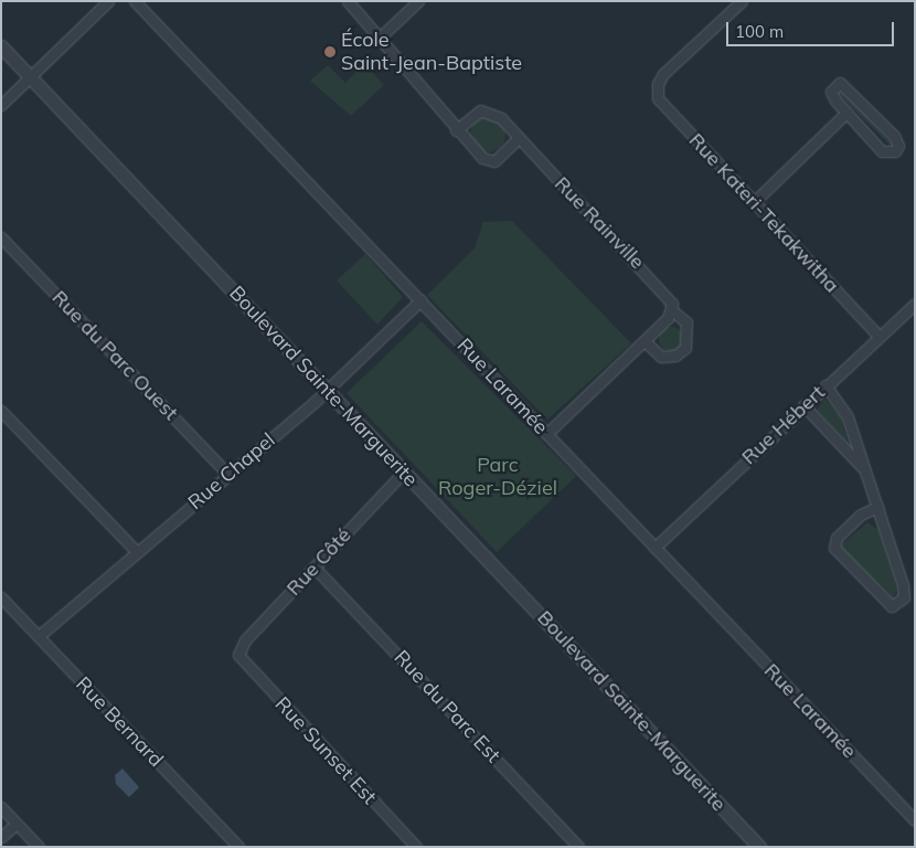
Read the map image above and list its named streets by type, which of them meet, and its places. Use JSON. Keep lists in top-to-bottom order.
{
  "streets": {
    "street": [
      "Rue Kateri-Tekakwitha",
      "Rue Rainville",
      "Rue du Parc Ouest",
      "Boulevard Sainte-Marguerite",
      "Rue Laramée",
      "Rue Hébert",
      "Rue Chapel",
      "Rue Côté",
      "Rue du Parc Est",
      "Rue Bernard",
      "Rue Sunset Est"
    ]
  },
  "crossings": [
    ["Rue Kateri-Tekakwitha", "Rue Hébert"],
    ["Rue du Parc Ouest", "Rue Chapel"],
    ["Boulevard Sainte-Marguerite", "Rue Chapel"],
    ["Boulevard Sainte-Marguerite", "Rue Côté"],
    ["Rue Laramée", "Rue Hébert"],
    ["Rue Laramée", "Rue Chapel"],
    ["Rue Chapel", "Rue Bernard"],
    ["Rue Côté", "Rue du Parc Est"],
    ["Rue Côté", "Rue Sunset Est"]
  ],
  "parks": ["Parc Roger-Déziel"],
  "places": ["École Saint-Jean-Baptiste"],
  "scale_bar": "100 m"
}
